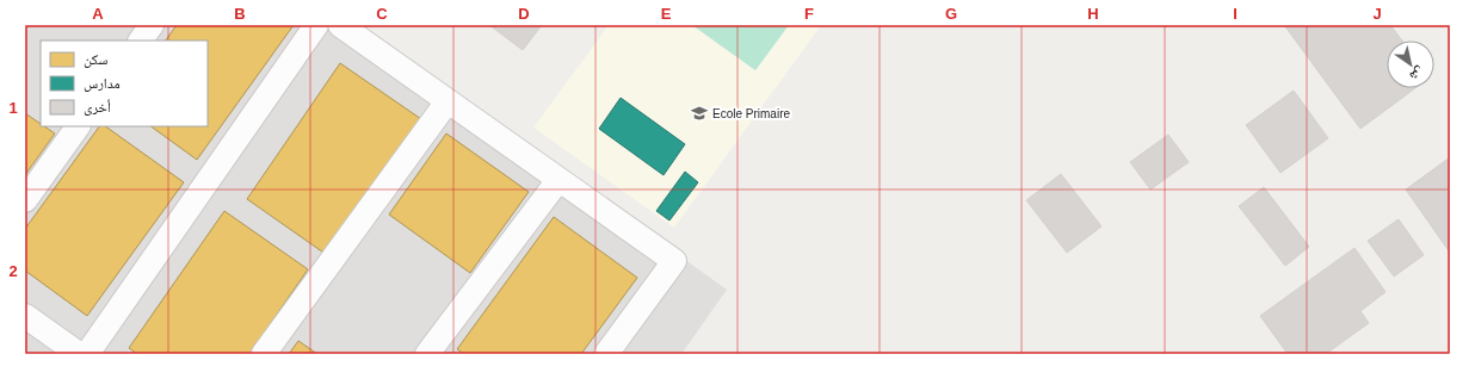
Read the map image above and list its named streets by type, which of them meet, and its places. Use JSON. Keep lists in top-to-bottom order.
{
  "places": {
    "school or university": ["Ecole Primaire"]
  },
  "legend": ["سكن", "مدارس", "أخرى"],
  "north": "bottom right",
  "grid": {
    "columns": [
      "A",
      "B",
      "C",
      "D",
      "E",
      "F",
      "G",
      "H",
      "I",
      "J"
    ],
    "rows": ["1", "2"]
  }
}
